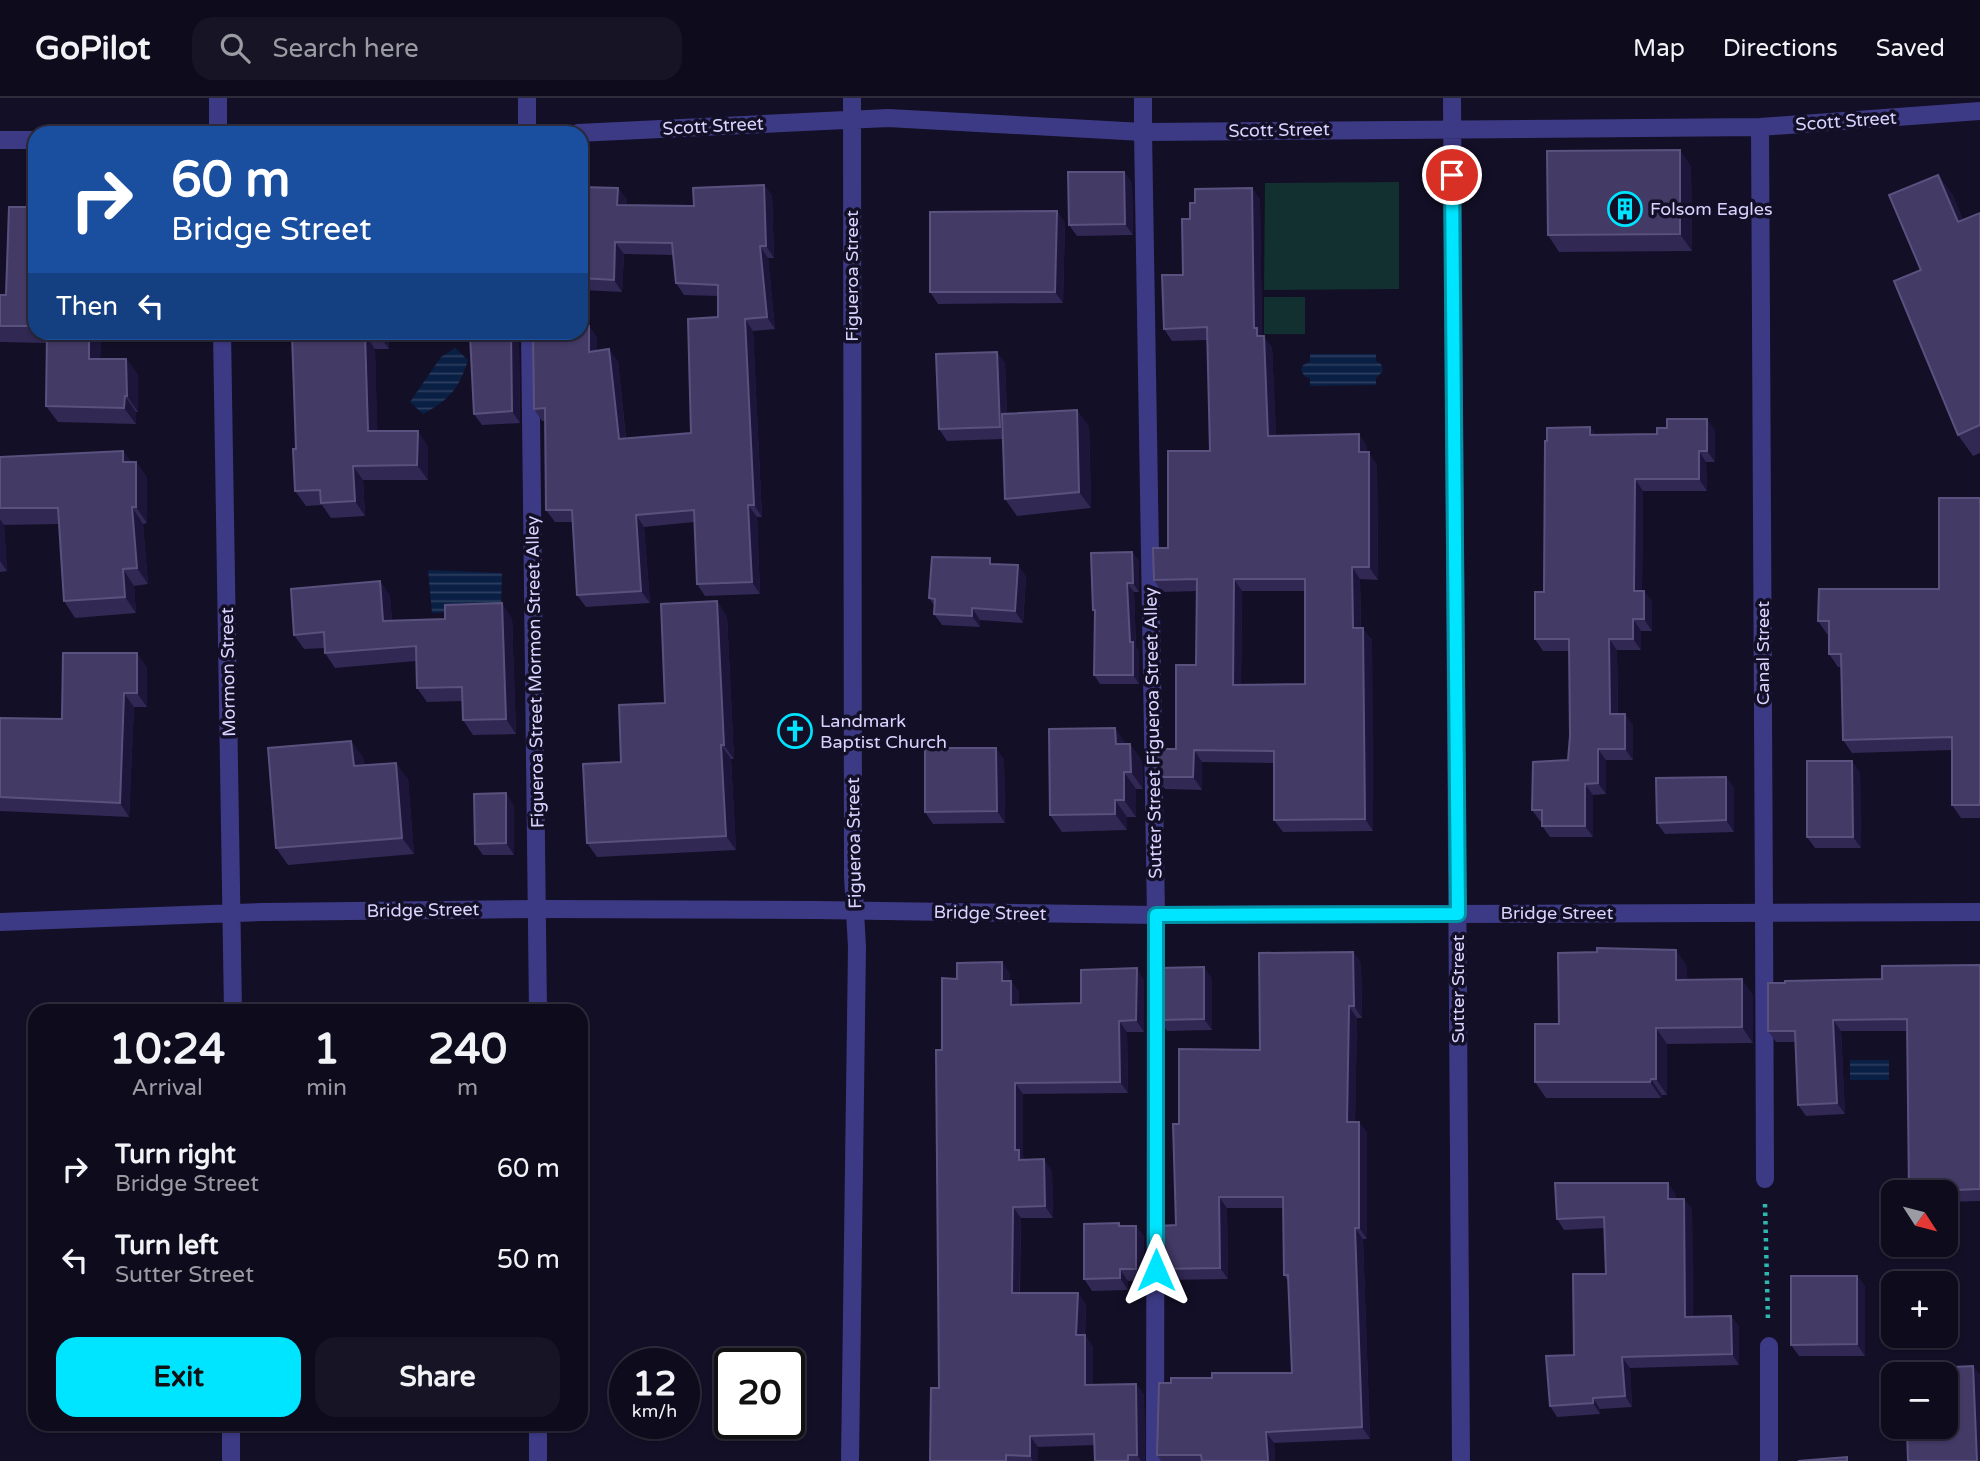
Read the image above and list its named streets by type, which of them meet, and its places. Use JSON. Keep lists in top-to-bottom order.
{
  "streets": {
    "street": [
      "Scott Street",
      "Figueroa Street",
      "Canal Street",
      "Mormon Street",
      "Figueroa Street Mormon Street Alley",
      "Sutter Street Figueroa Street Alley",
      "Bridge Street",
      "Sutter Street"
    ]
  },
  "crossings": [
    ["Scott Street", "Figueroa Street"],
    ["Scott Street", "Canal Street"],
    ["Scott Street", "Sutter Street Figueroa Street Alley"],
    ["Scott Street", "Sutter Street"],
    ["Figueroa Street", "Bridge Street"],
    ["Canal Street", "Bridge Street"],
    ["Mormon Street", "Bridge Street"],
    ["Figueroa Street Mormon Street Alley", "Bridge Street"],
    ["Sutter Street Figueroa Street Alley", "Bridge Street"],
    ["Bridge Street", "Sutter Street"]
  ],
  "places": {
    "building": ["Folsom Eagles"],
    "church": ["Landmark Baptist Church"]
  },
  "north": "bottom right",
  "page": {
    "header": "GoPilot",
    "search": "Search here",
    "nav": ["Map", "Directions", "Saved"],
    "turn": ["60 m", "Bridge Street"],
    "then": "Then",
    "eta": [
      "10:24",
      "Arrival",
      "1",
      "min",
      "240",
      "m"
    ],
    "list": [
      {
        "name": "Turn right",
        "note": "Bridge Street",
        "value": "60 m"
      },
      {
        "name": "Turn left",
        "note": "Sutter Street",
        "value": "50 m"
      }
    ],
    "map_buttons": ["+", "−"],
    "buttons": ["Exit", "Share"],
    "speed": "12 km/h",
    "limit": "20"
  }
}
